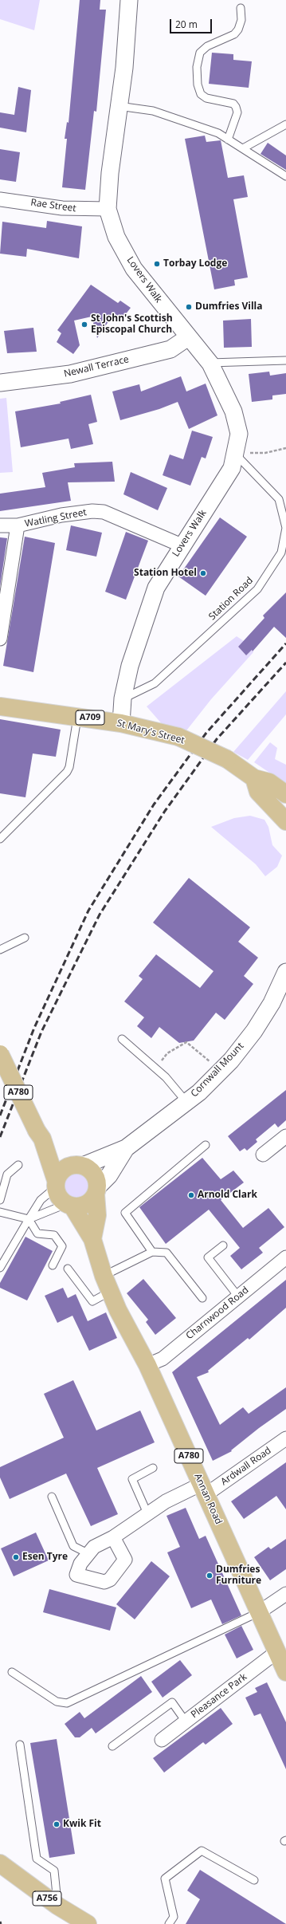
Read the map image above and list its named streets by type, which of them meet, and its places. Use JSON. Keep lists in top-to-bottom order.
{
  "streets": {
    "main road": [
      "A709",
      "St Mary's Street",
      "A780",
      "Annan Road",
      "A756"
    ],
    "street": [
      "Rae Street",
      "Lovers Walk",
      "Newall Terrace",
      "Watling Street",
      "Cornwall Mount",
      "Charnwood Road",
      "Ardwall Road",
      "Pleasance Park"
    ],
    "lane": ["Station Road"]
  },
  "crossings": [
    ["Rae Street", "Lovers Walk"],
    ["Lovers Walk", "Newall Terrace"],
    ["Lovers Walk", "Watling Street"],
    ["Lovers Walk", "Station Road"],
    ["Lovers Walk", "St Mary's Street"],
    ["Cornwall Mount", "A780"],
    ["Cornwall Mount", "Annan Road"],
    ["A780", "Annan Road"],
    ["Charnwood Road", "Annan Road"],
    ["Ardwall Road", "Annan Road"],
    ["Annan Road", "Pleasance Park"]
  ],
  "places": [
    "Torbay Lodge",
    "Dumfries Villa",
    "St John's Scottish Episcopal Church",
    "Station Hotel",
    "Arnold Clark",
    "Esen Tyre",
    "Dumfries Furniture",
    "Kwik Fit"
  ],
  "scale_bar": "20 m"
}
